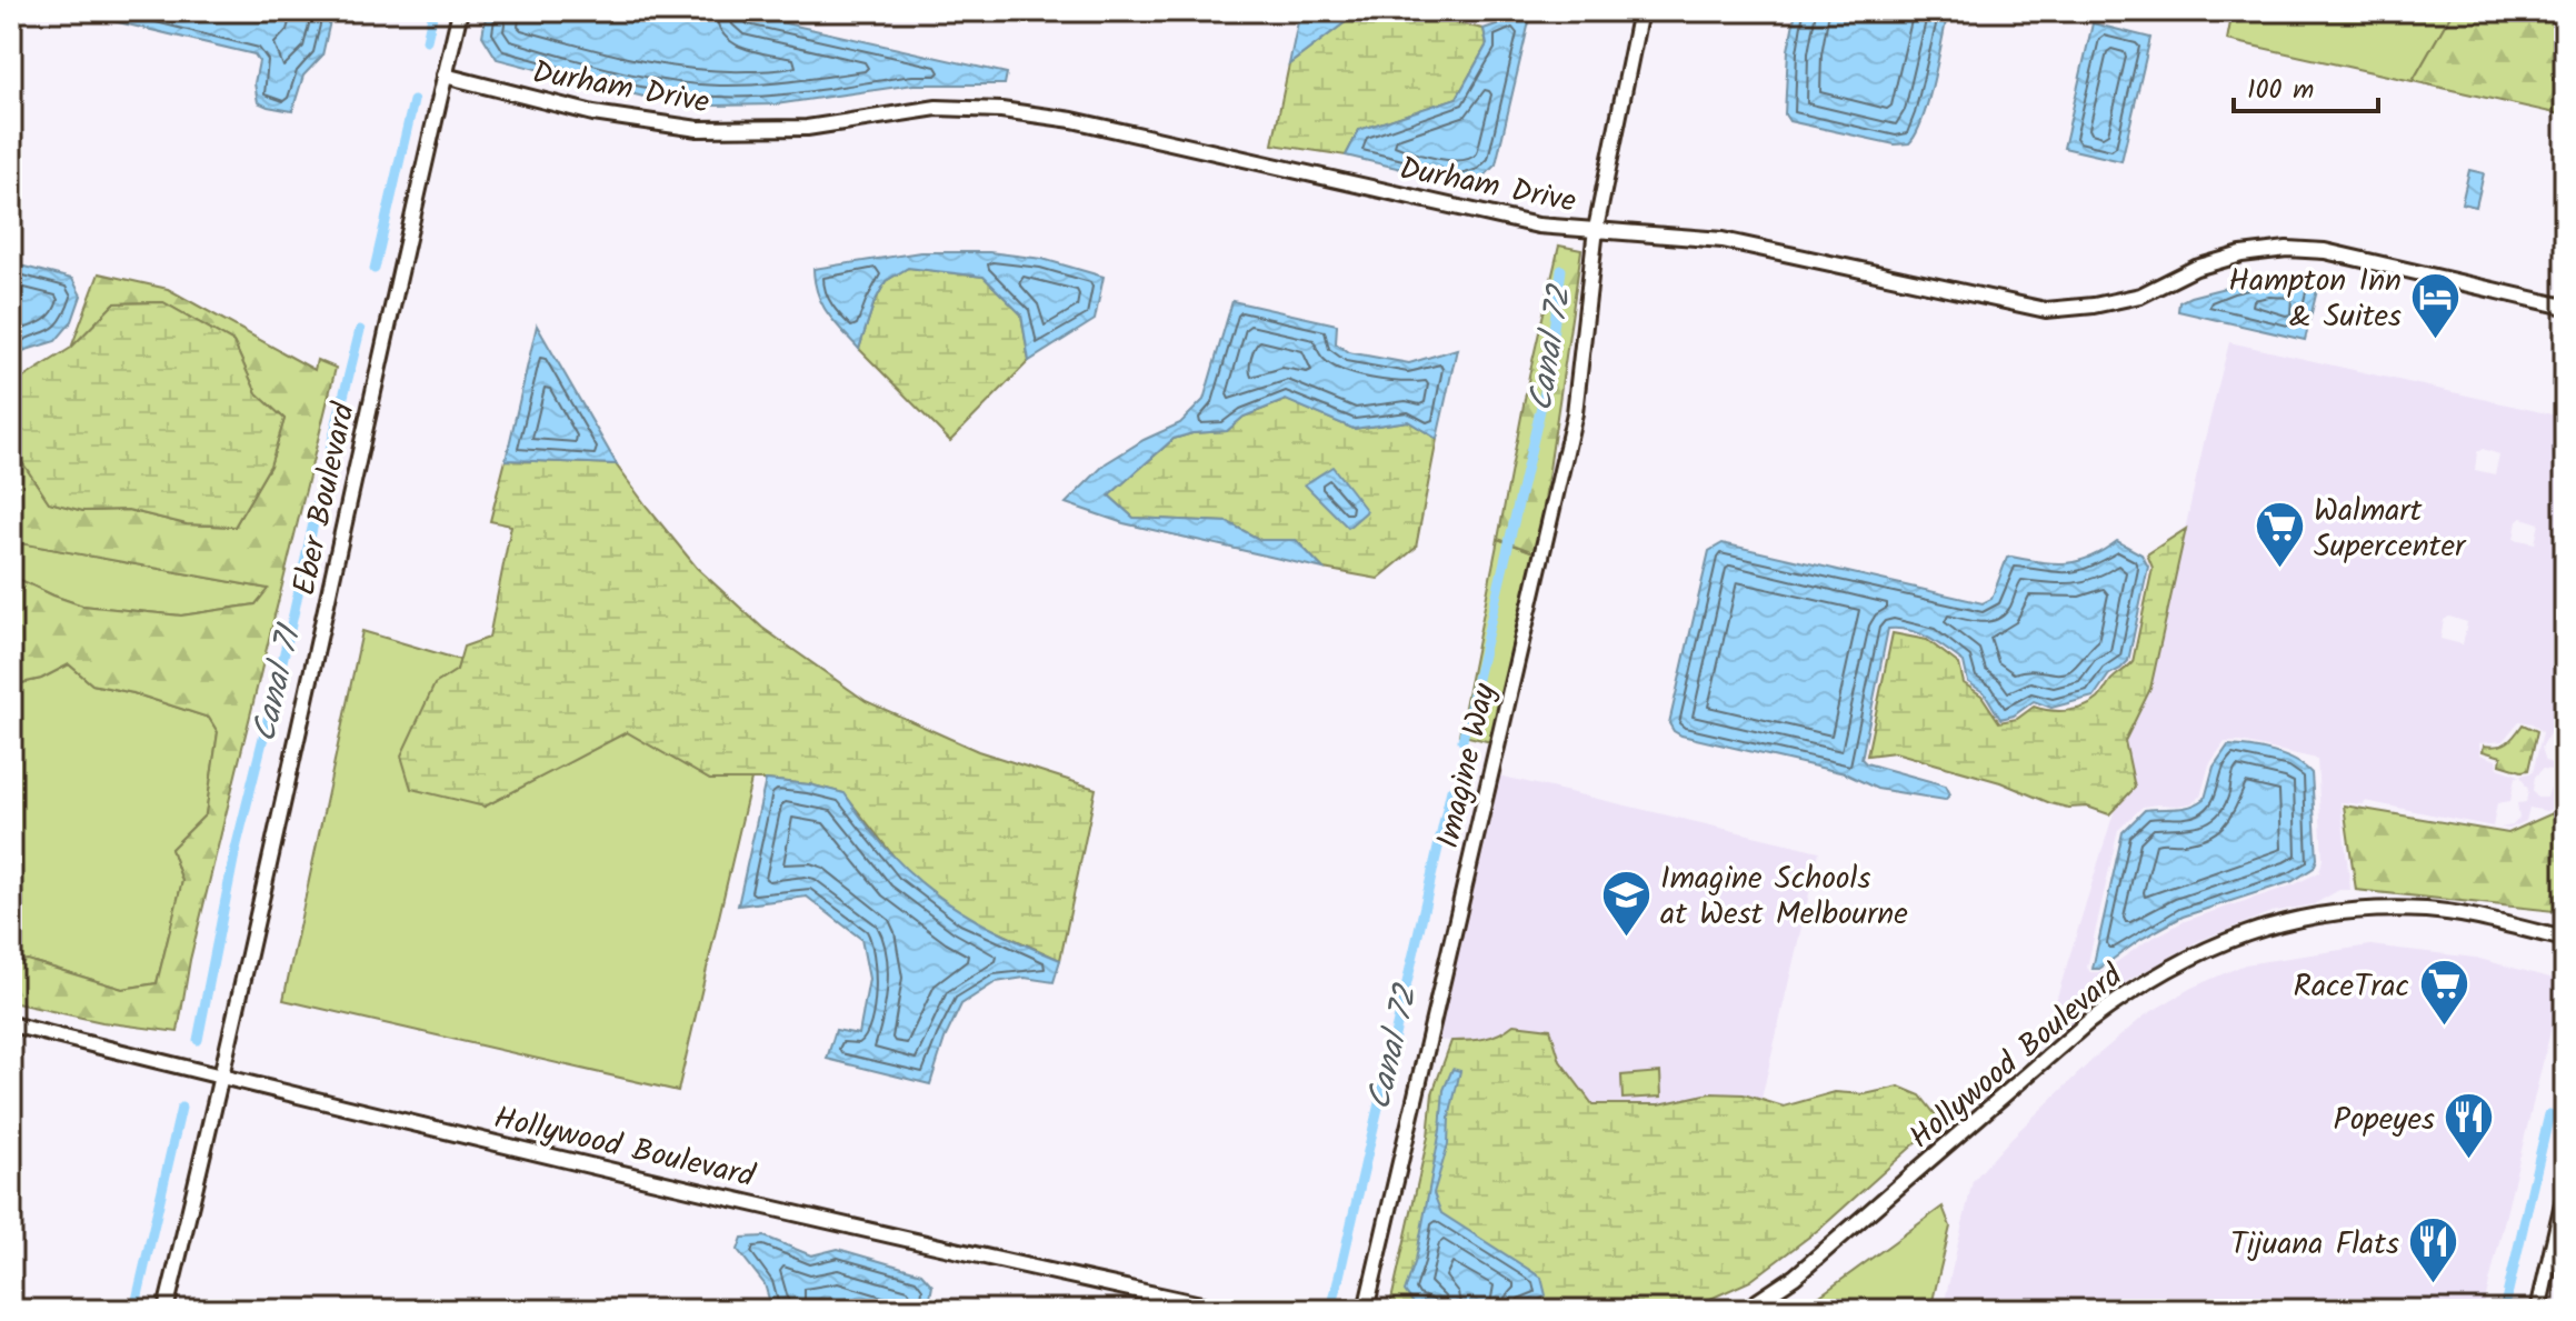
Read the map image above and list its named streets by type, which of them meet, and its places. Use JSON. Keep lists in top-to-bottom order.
{
  "streets": {
    "street": [
      "Durham Drive",
      "Eber Boulevard",
      "Imagine Way",
      "Hollywood Boulevard"
    ]
  },
  "crossings": [
    ["Durham Drive", "Eber Boulevard"],
    ["Durham Drive", "Imagine Way"],
    ["Eber Boulevard", "Hollywood Boulevard"]
  ],
  "water": ["Canal 72", "Canal 71"],
  "places": {
    "hotel": ["Hampton Inn & Suites"],
    "supermarket": ["Walmart Supercenter", "RaceTrac"],
    "school or university": ["Imagine Schools at West Melbourne"],
    "restaurant": ["Popeyes", "Tijuana Flats"]
  },
  "scale_bar": "100 m"
}
